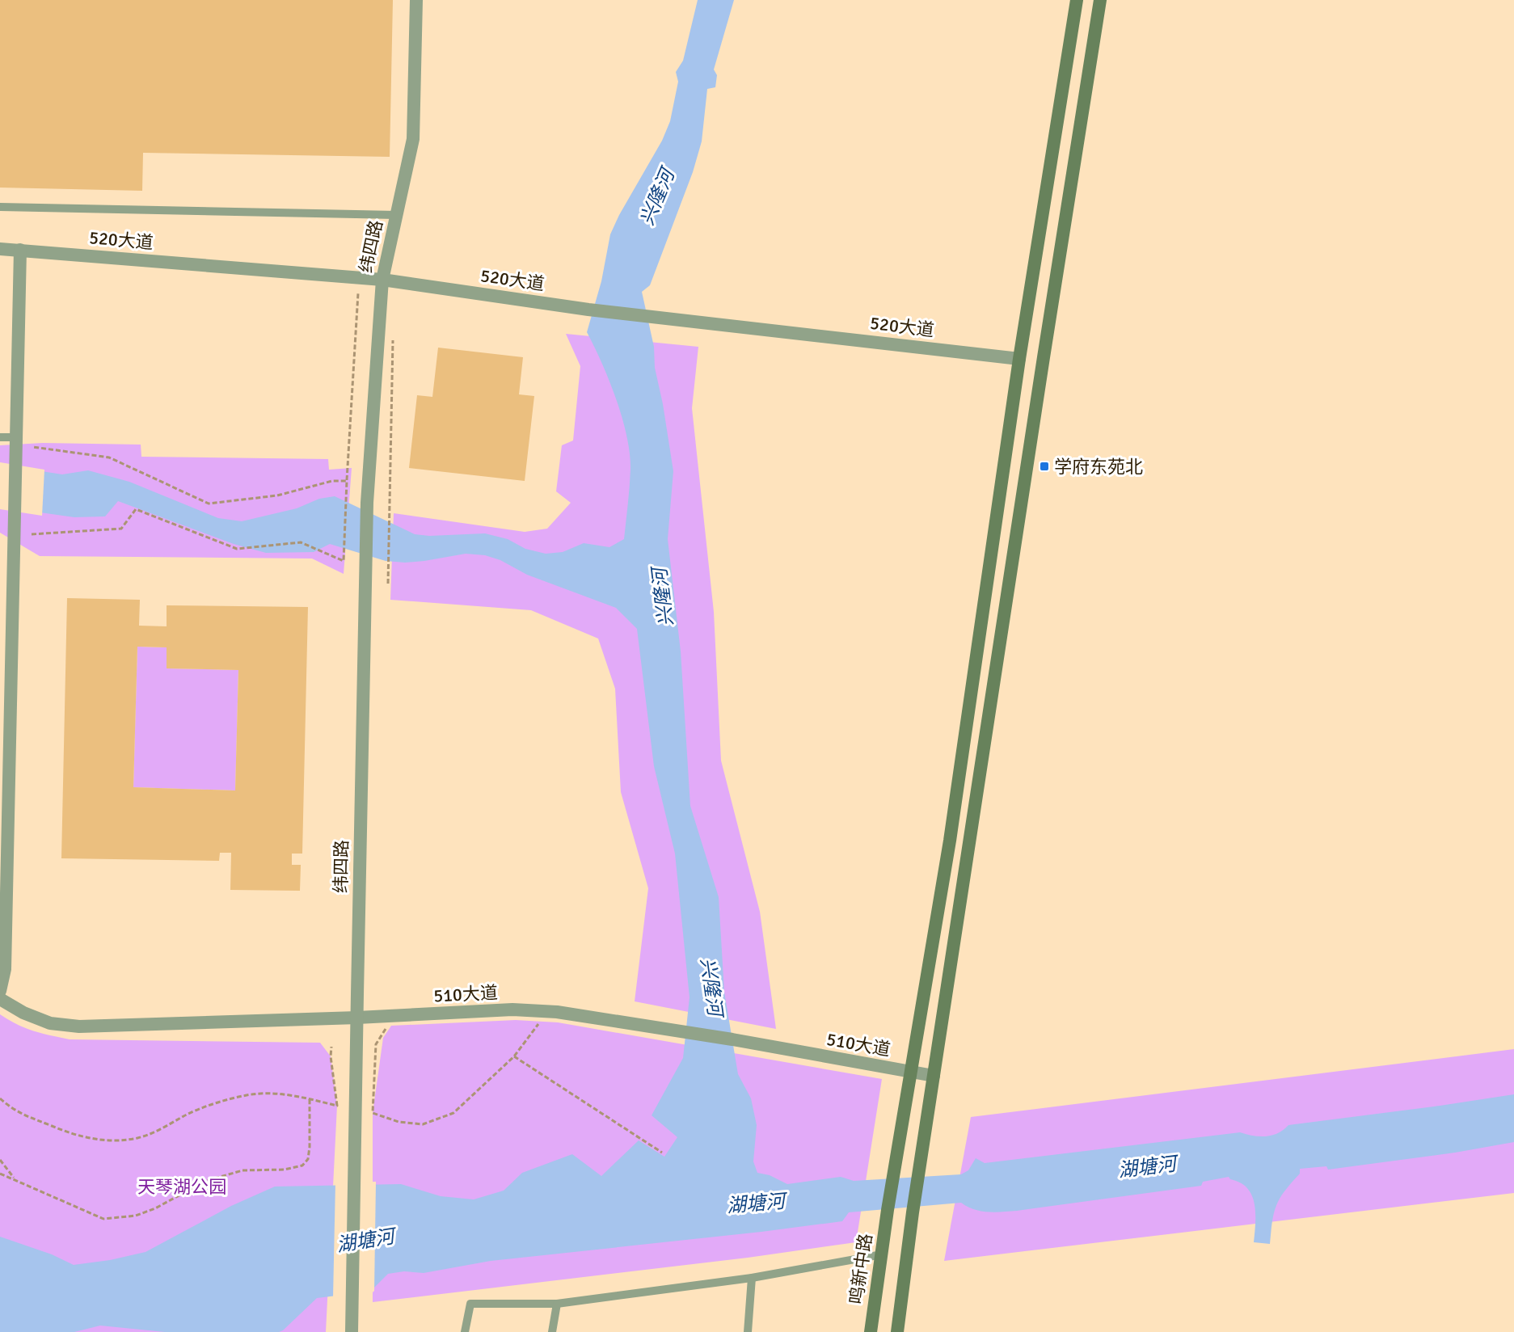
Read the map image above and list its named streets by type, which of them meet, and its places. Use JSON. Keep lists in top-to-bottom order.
{
  "streets": {
    "main road": ["鸣新中路"],
    "street": ["520大道", "纬四路", "510大道"]
  },
  "crossings": [
    ["520大道", "纬四路"],
    ["520大道", "鸣新中路"],
    ["纬四路", "510大道"],
    ["510大道", "鸣新中路"]
  ],
  "water": ["兴隆河", "湖塘河"],
  "parks": ["天琴湖公园"],
  "places": {
    "transit": ["学府东苑北"]
  }
}
